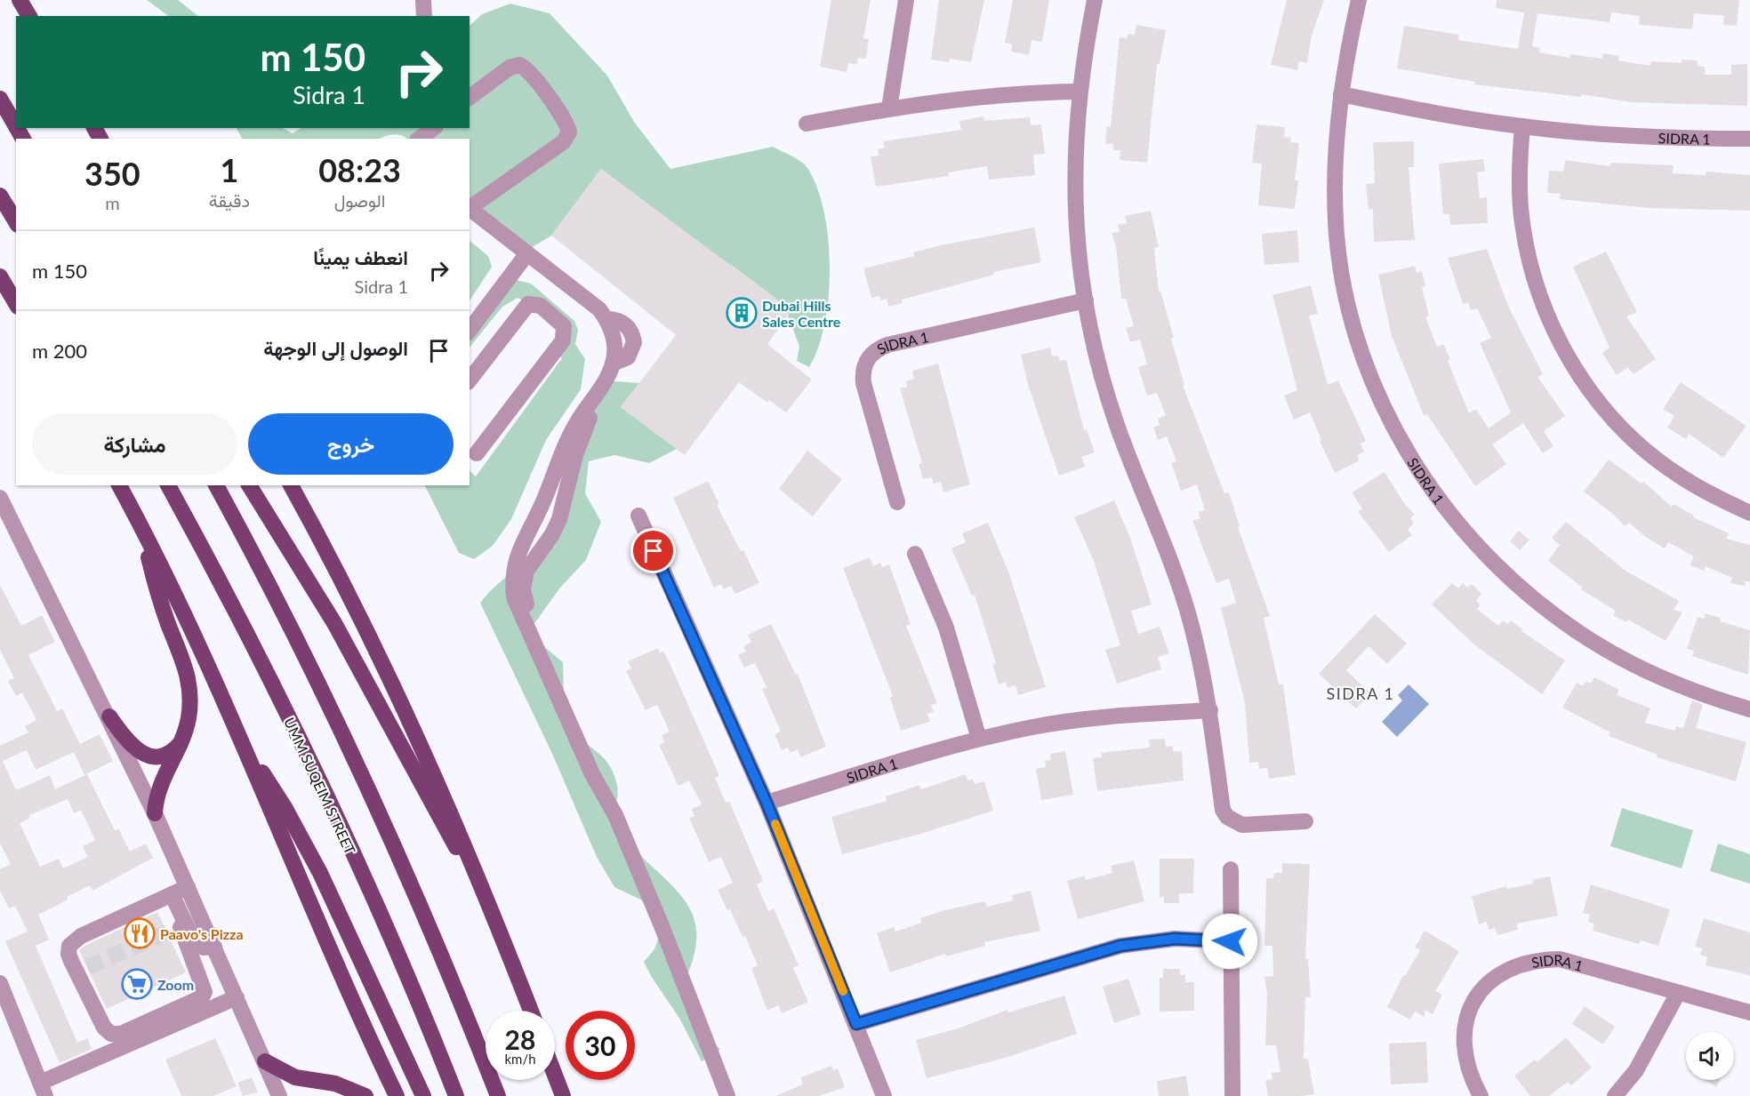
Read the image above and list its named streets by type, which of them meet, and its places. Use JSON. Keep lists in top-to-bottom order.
{
  "streets": {
    "main road": ["UMM SUQEIM STREET"],
    "street": ["SIDRA 1"]
  },
  "districts": ["SIDRA 1"],
  "places": {
    "building": ["Dubai Hills Sales Centre"],
    "restaurant": ["Paavo's Pizza"],
    "supermarket": ["Zoom"]
  },
  "page": {
    "turn": ["150 m", "Sidra 1"],
    "eta": [
      "08:23",
      "الوصول",
      "1",
      "دقيقة",
      "350",
      "m"
    ],
    "list": [
      {
        "name": "انعطف يمينًا",
        "note": "Sidra 1",
        "value": "150 m"
      },
      {
        "name": "الوصول إلى الوجهة",
        "value": "200 m"
      }
    ],
    "buttons": ["خروج", "مشاركة"],
    "speed": "28 km/h",
    "limit": "30"
  }
}
